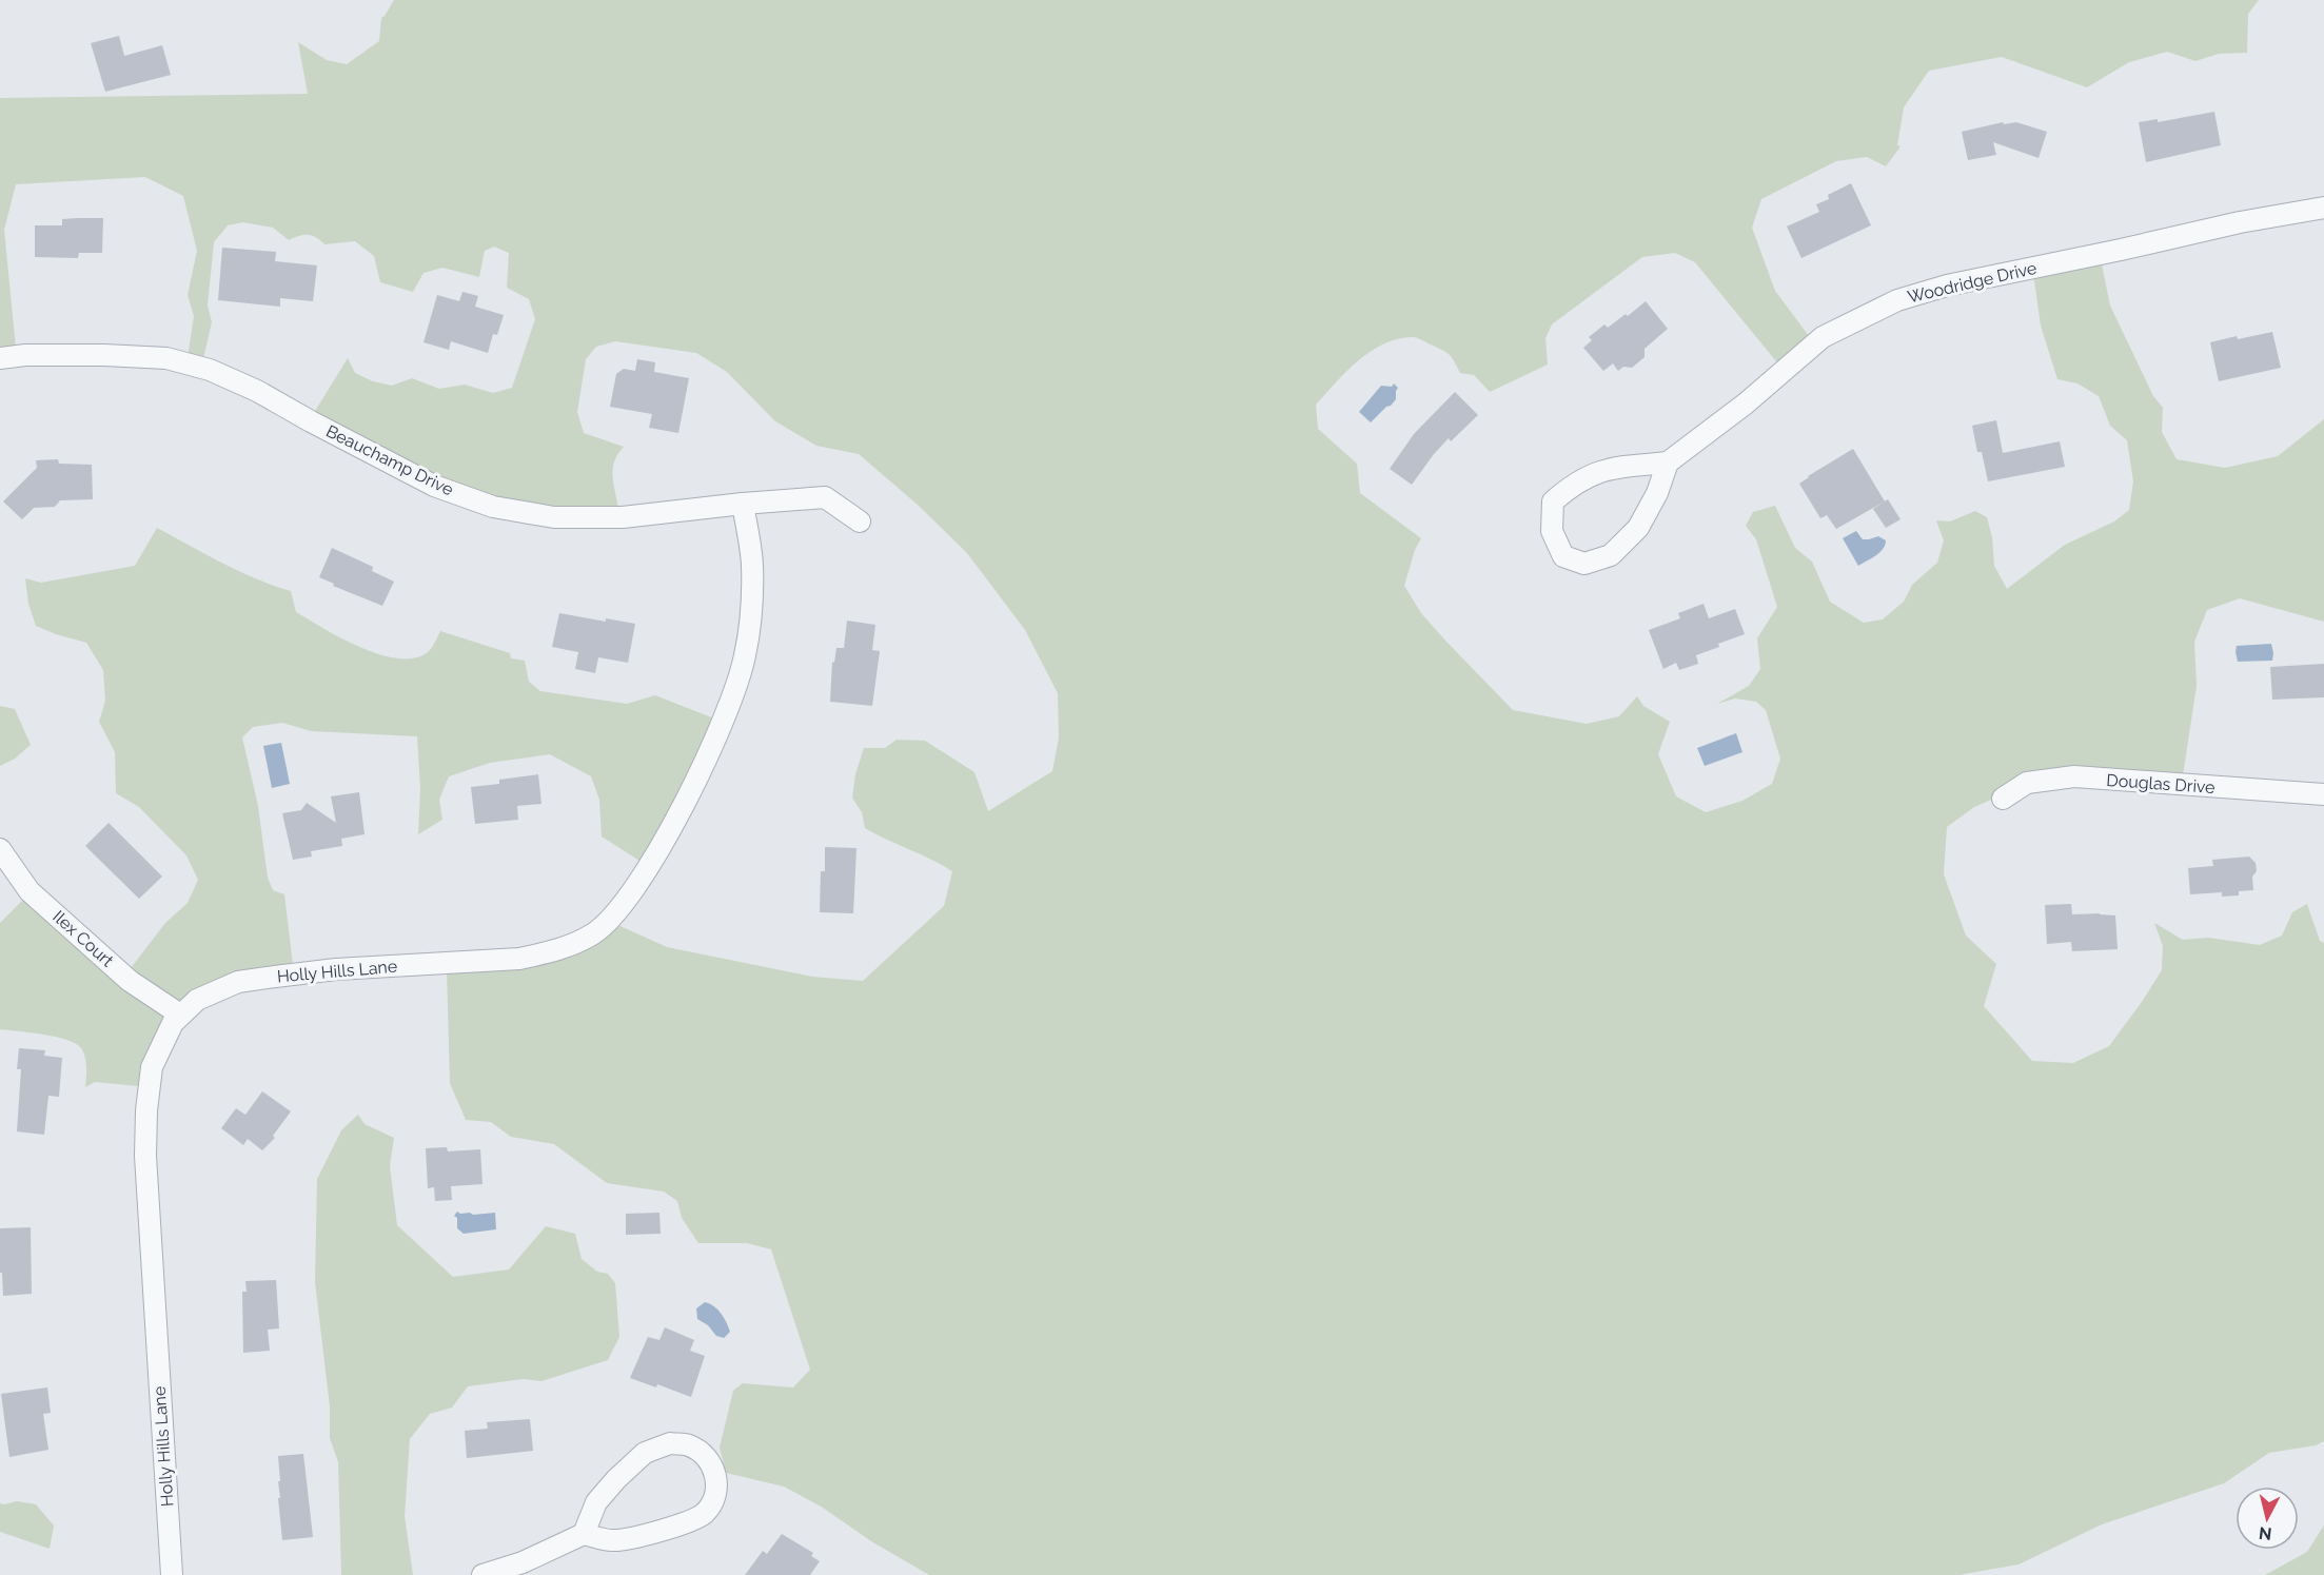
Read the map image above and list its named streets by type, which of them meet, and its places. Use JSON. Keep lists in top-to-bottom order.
{
  "streets": {
    "street": [
      "Woodridge Drive",
      "Beauchamp Drive",
      "Douglas Drive",
      "Ilex Court",
      "Holly Hills Lane"
    ]
  },
  "crossings": [
    ["Beauchamp Drive", "Holly Hills Lane"],
    ["Ilex Court", "Holly Hills Lane"]
  ],
  "north": "bottom"
}
